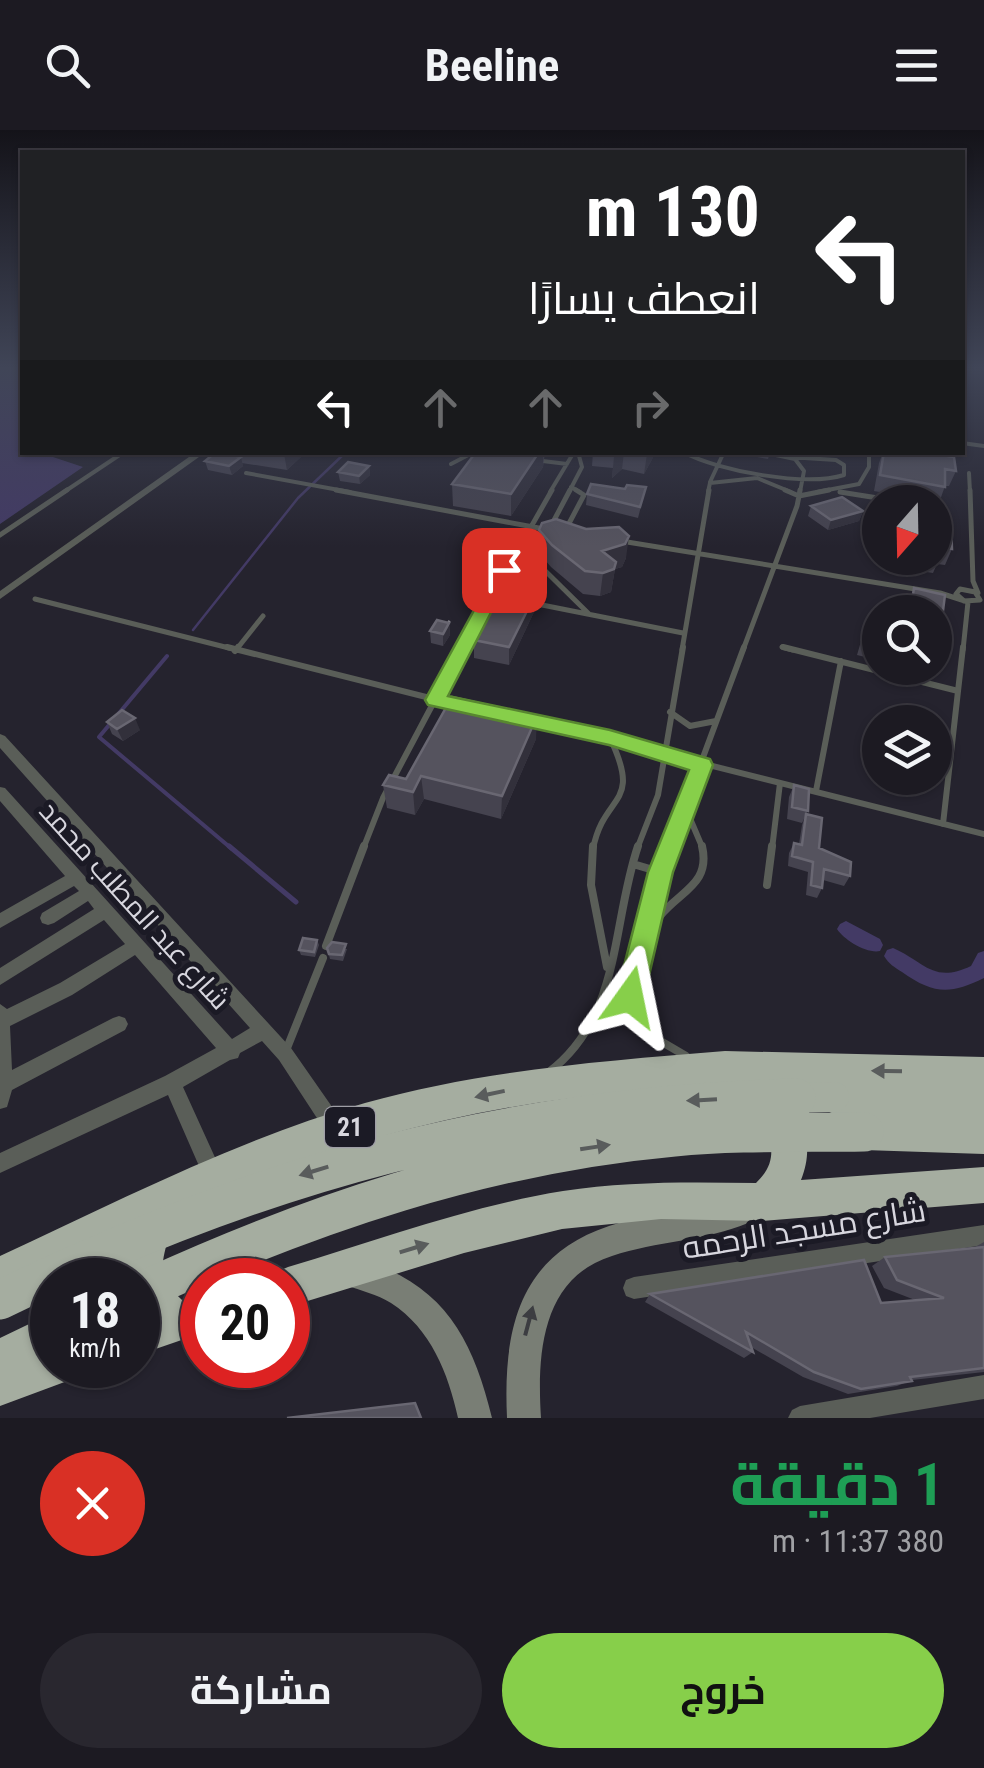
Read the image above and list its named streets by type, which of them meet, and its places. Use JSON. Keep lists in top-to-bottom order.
{
  "streets": {
    "highway": ["21"],
    "street": ["شارع عبد المطلب محمد", "شارع مسجد الرحمه"]
  },
  "north": "bottom",
  "page": {
    "header": "Beeline",
    "turn": ["130 m", "انعطف يسارًا"],
    "speed": "18 km/h",
    "limit": "20",
    "heading": ["1 دقيقة", "380 m · 11:37"],
    "buttons": ["خروج", "مشاركة"]
  }
}
